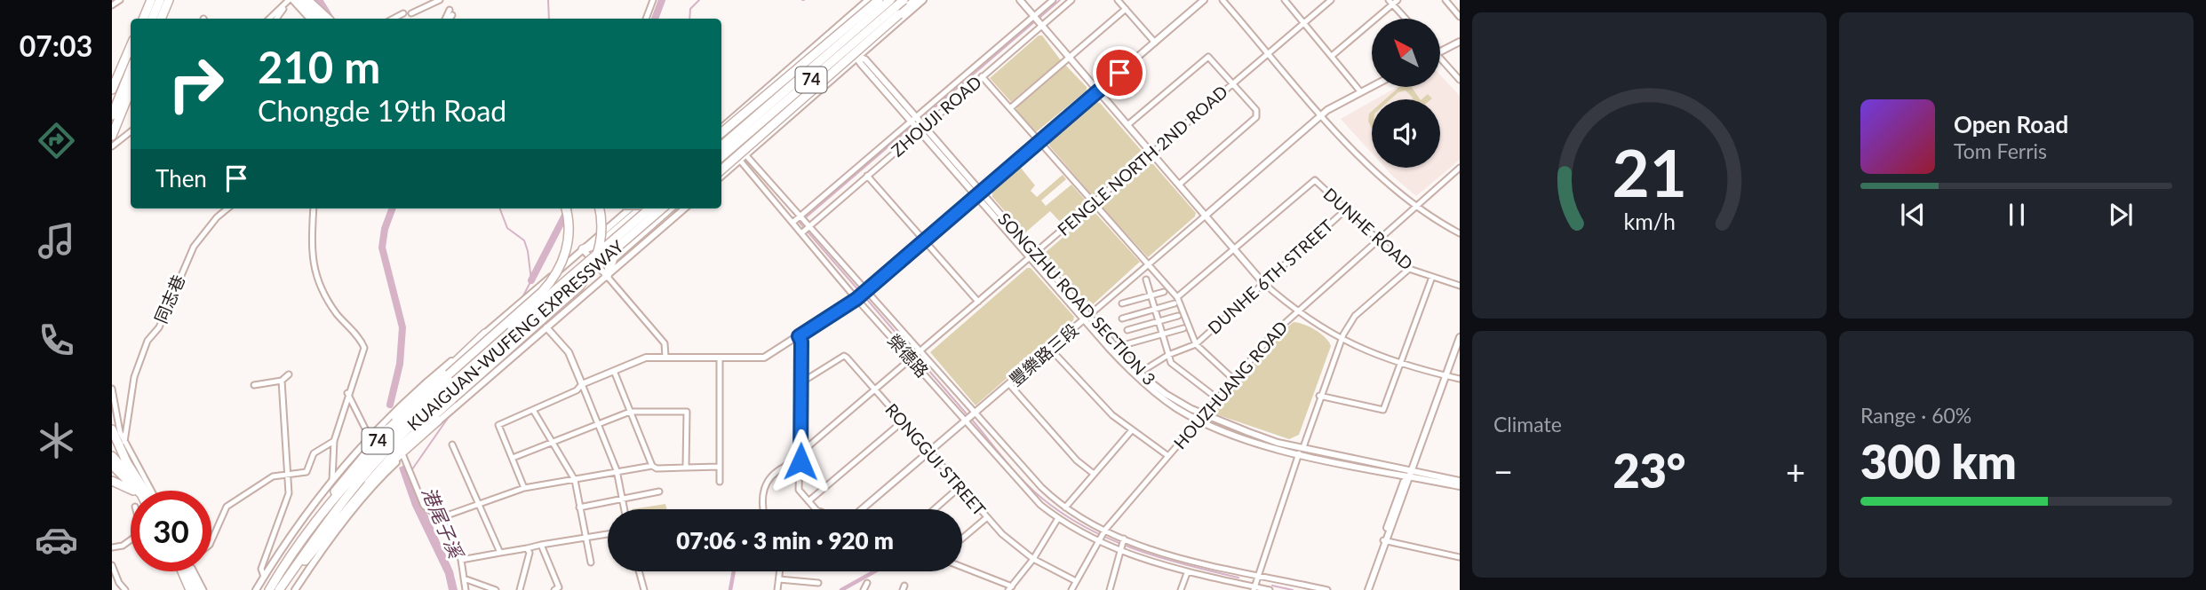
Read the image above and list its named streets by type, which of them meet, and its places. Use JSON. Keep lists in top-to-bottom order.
{
  "streets": {
    "highway": ["74", "KUAIGUAN-WUFENG EXPRESSWAY"],
    "street": [
      "ZHOUJI ROAD",
      "FENGLE NORTH 2ND ROAD",
      "DUNHE ROAD",
      "DUNHE 6TH STREET",
      "同志巷",
      "SONGZHU ROAD SECTION 3",
      "豐樂路三段",
      "榮德路",
      "HOUZHUANG ROAD",
      "RONGGUI STREET"
    ]
  },
  "crossings": [
    ["74", "KUAIGUAN-WUFENG EXPRESSWAY"],
    ["ZHOUJI ROAD", "SONGZHU ROAD SECTION 3"],
    ["ZHOUJI ROAD", "榮德路"],
    ["FENGLE NORTH 2ND ROAD", "SONGZHU ROAD SECTION 3"],
    ["FENGLE NORTH 2ND ROAD", "榮德路"],
    ["FENGLE NORTH 2ND ROAD", "RONGGUI STREET"],
    ["DUNHE ROAD", "DUNHE 6TH STREET"],
    ["DUNHE ROAD", "HOUZHUANG ROAD"],
    ["SONGZHU ROAD SECTION 3", "豐樂路三段"],
    ["SONGZHU ROAD SECTION 3", "HOUZHUANG ROAD"],
    ["豐樂路三段", "榮德路"],
    ["豐樂路三段", "RONGGUI STREET"],
    ["榮德路", "HOUZHUANG ROAD"],
    ["HOUZHUANG ROAD", "RONGGUI STREET"]
  ],
  "water": ["港尾子溪"],
  "north": "top left",
  "page": {
    "tabs": "07:03",
    "turn": ["210 m", "Chongde 19th Road"],
    "song": ["Open Road", "Tom Ferris"],
    "then": "Then",
    "tile": [
      "Climate",
      ["Range · 60%", "300 km"]
    ],
    "heat": ["−", "23°", "+"],
    "limit": "30",
    "trip": "07:06 · 3 min · 920 m",
    "gauge": ["21", "km/h"]
  }
}
